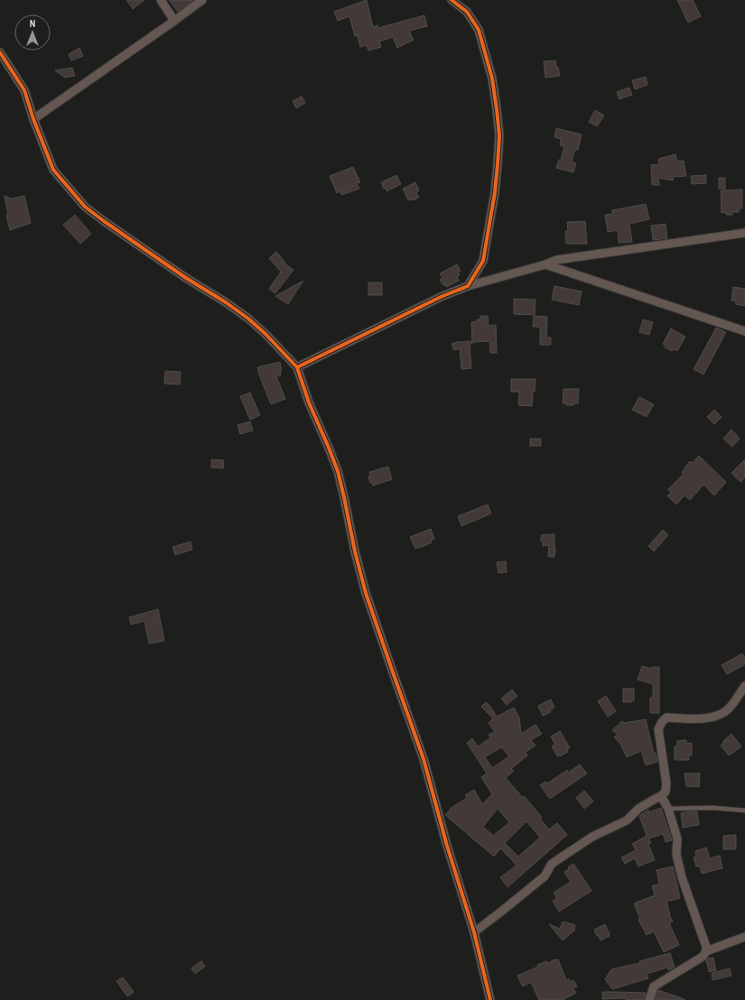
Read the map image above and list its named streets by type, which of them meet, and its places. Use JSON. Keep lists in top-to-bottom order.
{
  "north": "top"
}
